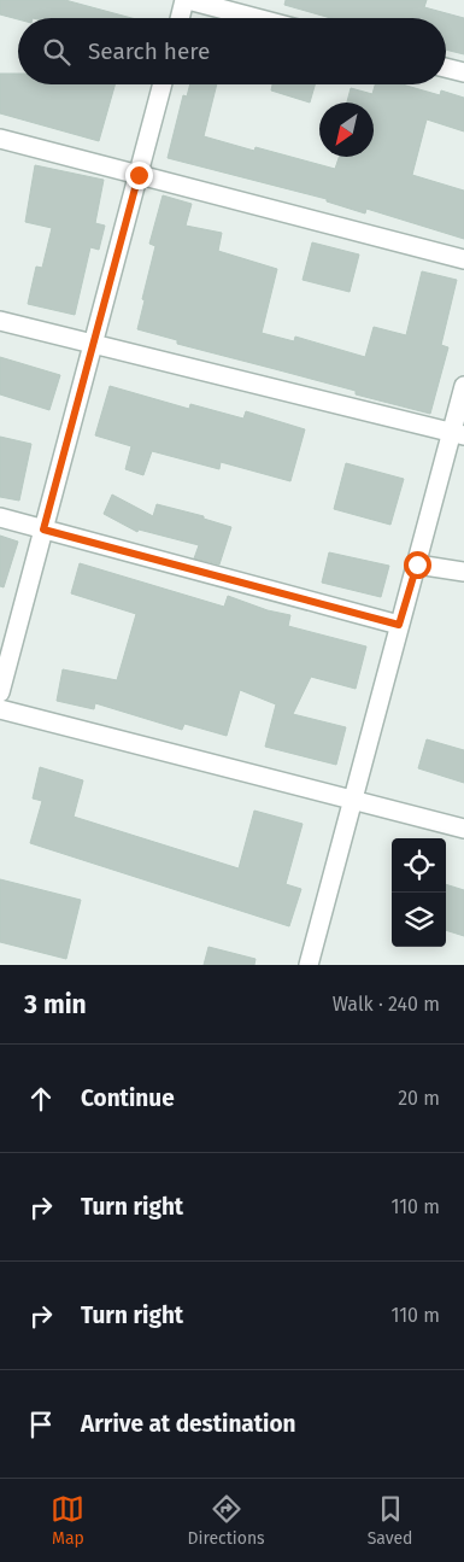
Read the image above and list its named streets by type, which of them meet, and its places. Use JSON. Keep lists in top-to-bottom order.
{
  "north": "bottom left",
  "page": {
    "search": "Search here",
    "heading": ["3 min", "Walk · 240 m"],
    "list": [
      ["Continue", "20 m"],
      ["Turn right", "110 m"],
      ["Turn right", "110 m"],
      "Arrive at destination"
    ],
    "nav": ["Map", "Directions", "Saved"]
  }
}
